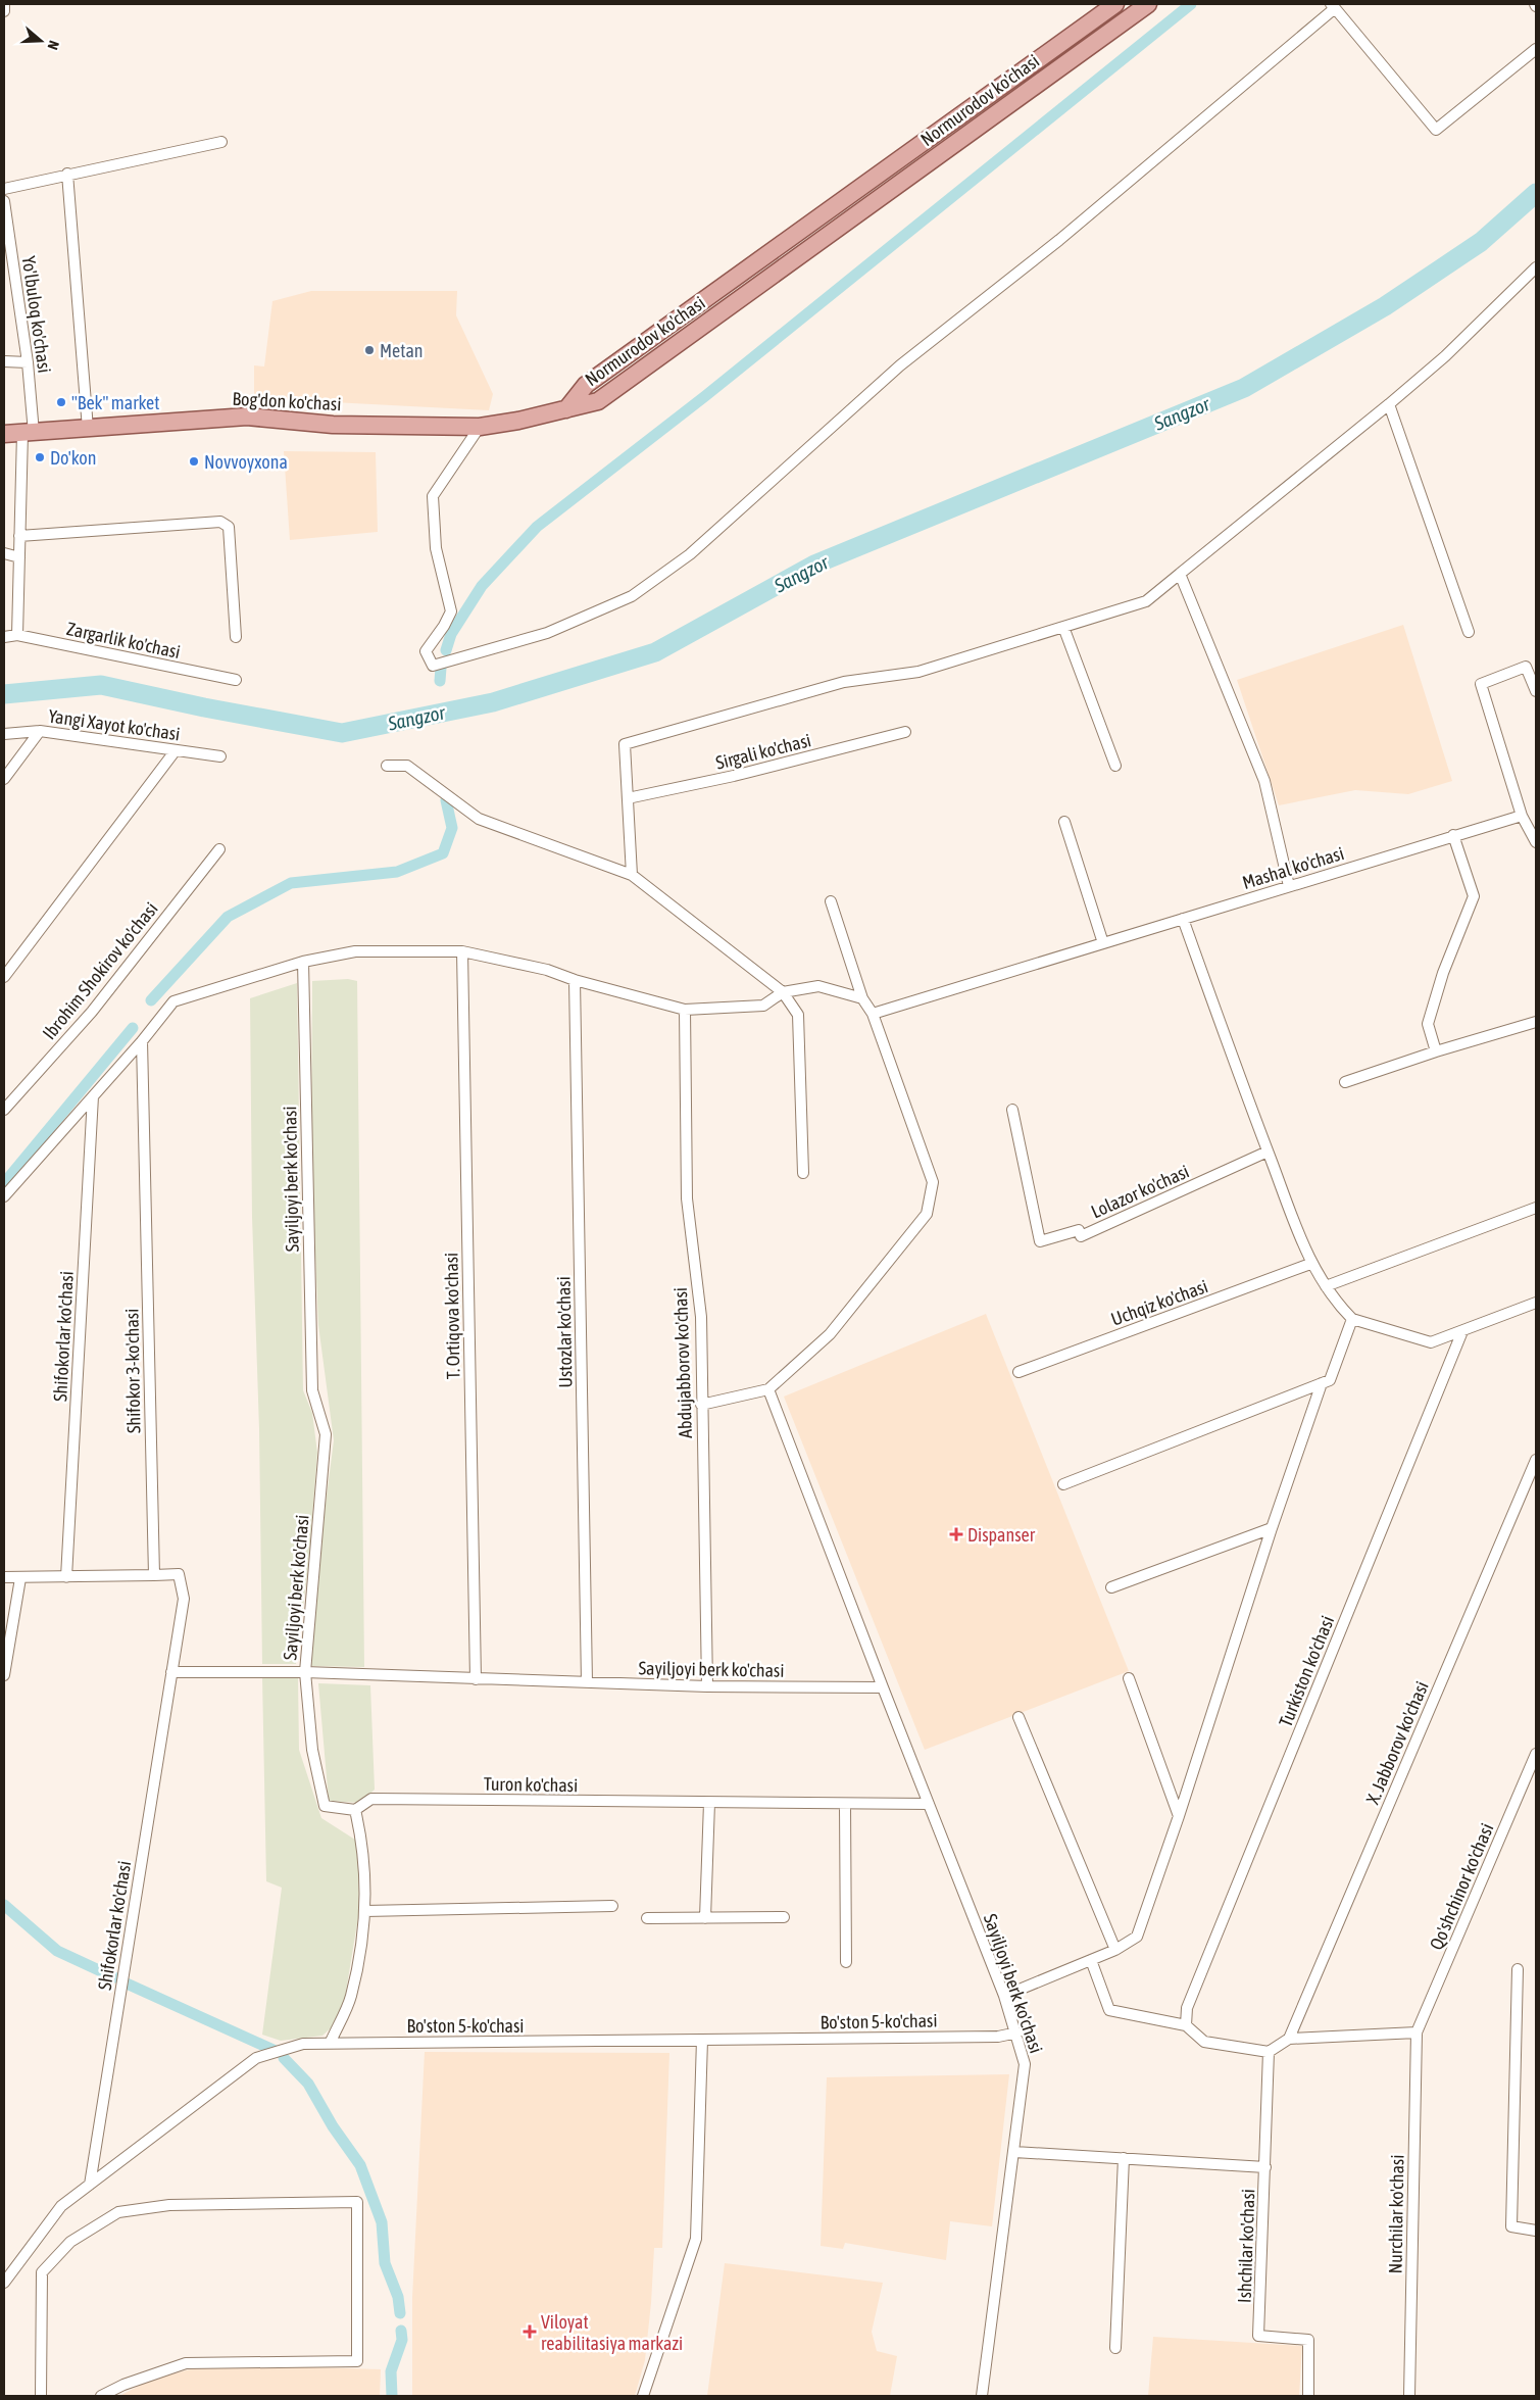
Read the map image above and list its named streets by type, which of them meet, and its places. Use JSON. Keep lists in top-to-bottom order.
{
  "streets": {
    "main road": ["Normurodov ko'chasi", "Bog'don ko'chasi"],
    "street": [
      "Yo'lbuloq ko'chasi",
      "Zargarlik ko'chasi",
      "Yangi Xayot ko'chasi",
      "Sirgali ko'chasi",
      "Mashal ko'chasi",
      "Ibrohim Shokirov ko'chasi",
      "Sayiljoyi berk ko'chasi",
      "Lolazor ko'chasi",
      "Uchqiz ko'chasi",
      "T. Ortiqova ko'chasi",
      "Ustozlar ko'chasi",
      "Shifokorlar ko'chasi",
      "Abdujabborov ko'chasi",
      "Shifokor 3-ko'chasi",
      "Turkiston ko'chasi",
      "X. Jabborov ko'chasi",
      "Turon ko'chasi",
      "Qo'shchinor ko'chasi",
      "Bo'ston 5-ko'chasi",
      "Nurchilar ko'chasi",
      "Ishchilar ko'chasi"
    ]
  },
  "crossings": [
    ["Normurodov ko'chasi", "Bog'don ko'chasi"],
    ["Yo'lbuloq ko'chasi", "Bog'don ko'chasi"],
    ["Yo'lbuloq ko'chasi", "Zargarlik ko'chasi"],
    ["Sayiljoyi berk ko'chasi", "T. Ortiqova ko'chasi"],
    ["Sayiljoyi berk ko'chasi", "Ustozlar ko'chasi"],
    ["Sayiljoyi berk ko'chasi", "Abdujabborov ko'chasi"],
    ["Sayiljoyi berk ko'chasi", "Turon ko'chasi"],
    ["Sayiljoyi berk ko'chasi", "Bo'ston 5-ko'chasi"],
    ["Shifokorlar ko'chasi", "Bo'ston 5-ko'chasi"],
    ["Qo'shchinor ko'chasi", "Nurchilar ko'chasi"]
  ],
  "water": ["Sangzor"],
  "places": {
    "other": [
      "Metan",
      "\"Bek\" market",
      "Do'kon",
      "Novvoyxona"
    ],
    "health": ["Dispanser", "Viloyat reabilitasiya markazi"]
  },
  "north": "right"
}
